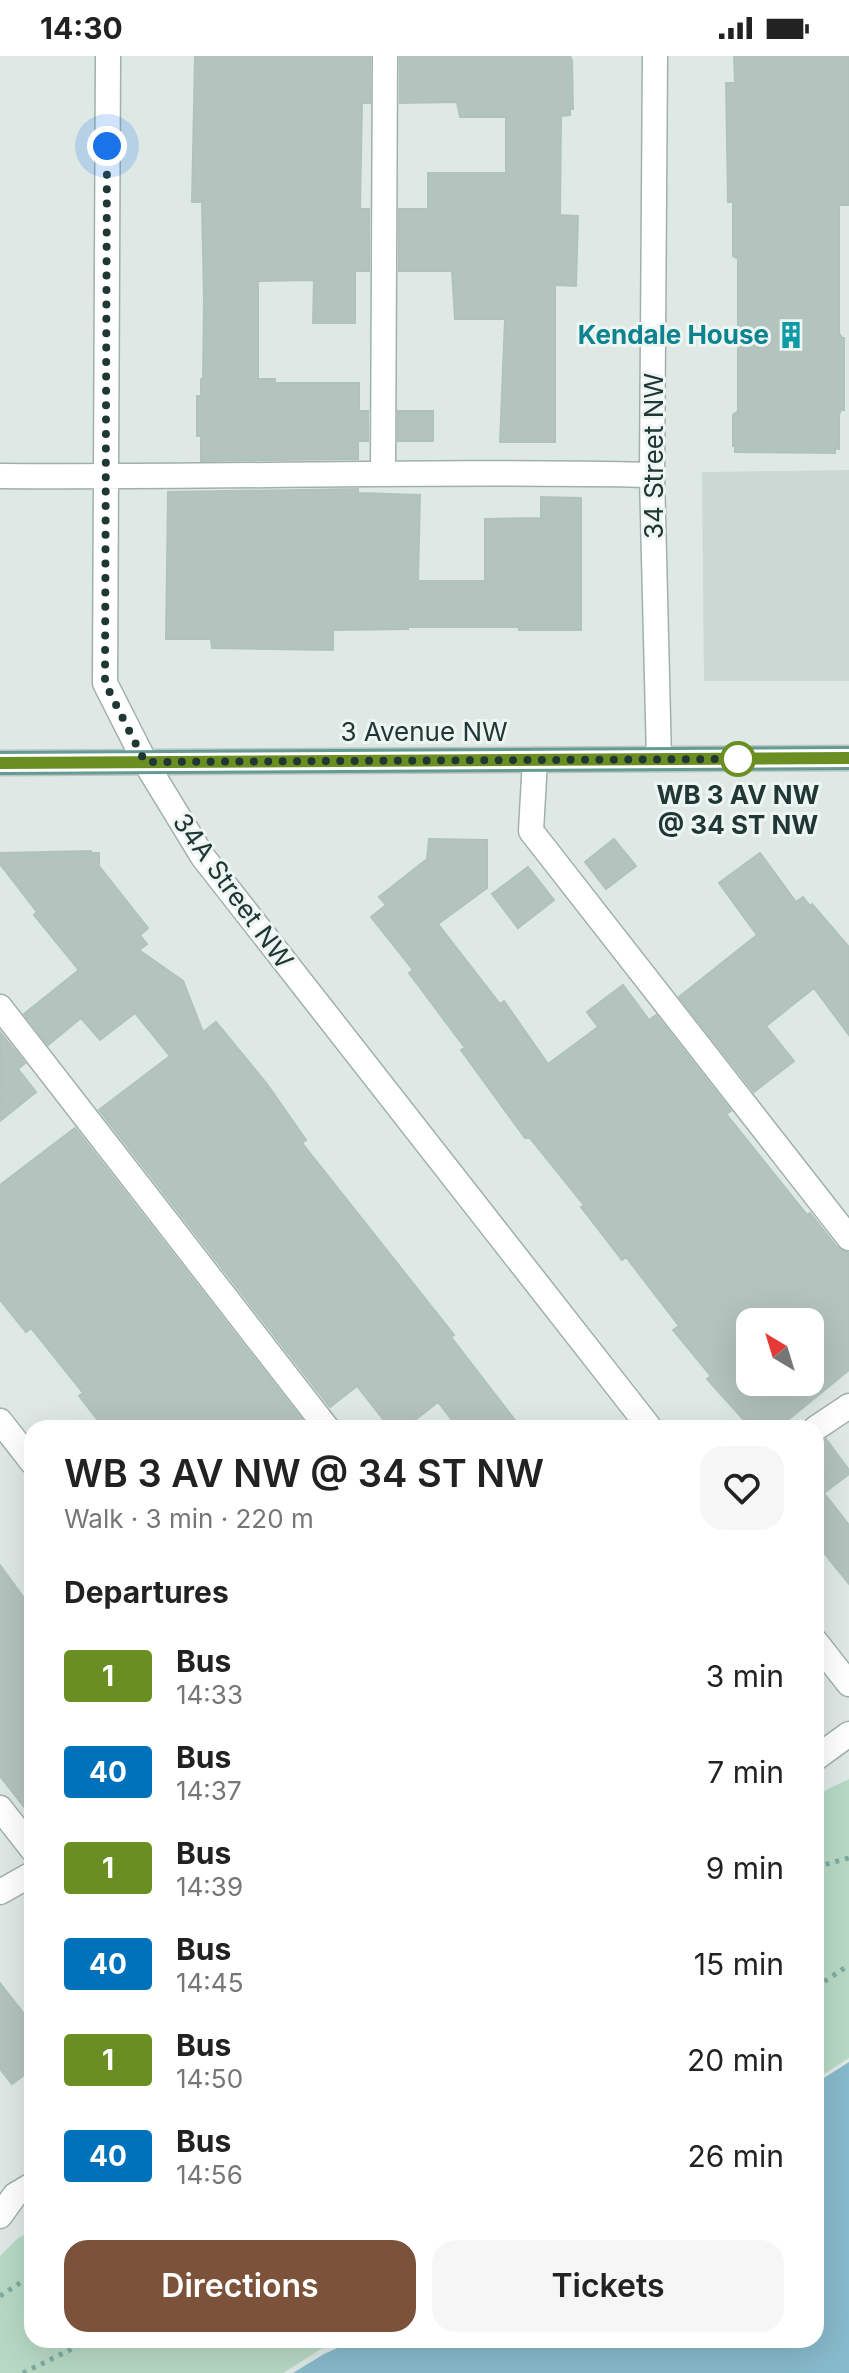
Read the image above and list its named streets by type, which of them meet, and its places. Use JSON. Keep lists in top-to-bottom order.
{
  "streets": {
    "main road": ["3 Avenue NW"],
    "street": ["34 Street NW", "34A Street NW"]
  },
  "crossings": [
    ["34 Street NW", "3 Avenue NW"],
    ["3 Avenue NW", "34A Street NW"]
  ],
  "places": {
    "building": ["Kendale House"],
    "other": ["WB 3 AV NW @ 34 ST NW"]
  },
  "lines": ["bus line 1"],
  "north": "top left",
  "page": {
    "status": "14:30",
    "heading": [
      ["WB 3 AV NW @ 34 ST NW", "Walk · 3 min · 220 m"],
      "Departures"
    ],
    "list": [
      {
        "mark": "1",
        "name": "Bus",
        "note": "14:33",
        "value": "3 min"
      },
      {
        "mark": "40",
        "name": "Bus",
        "note": "14:37",
        "value": "7 min"
      },
      {
        "mark": "1",
        "name": "Bus",
        "note": "14:39",
        "value": "9 min"
      },
      {
        "mark": "40",
        "name": "Bus",
        "note": "14:45",
        "value": "15 min"
      },
      {
        "mark": "1",
        "name": "Bus",
        "note": "14:50",
        "value": "20 min"
      },
      {
        "mark": "40",
        "name": "Bus",
        "note": "14:56",
        "value": "26 min"
      }
    ],
    "buttons": ["Directions", "Tickets"]
  }
}
